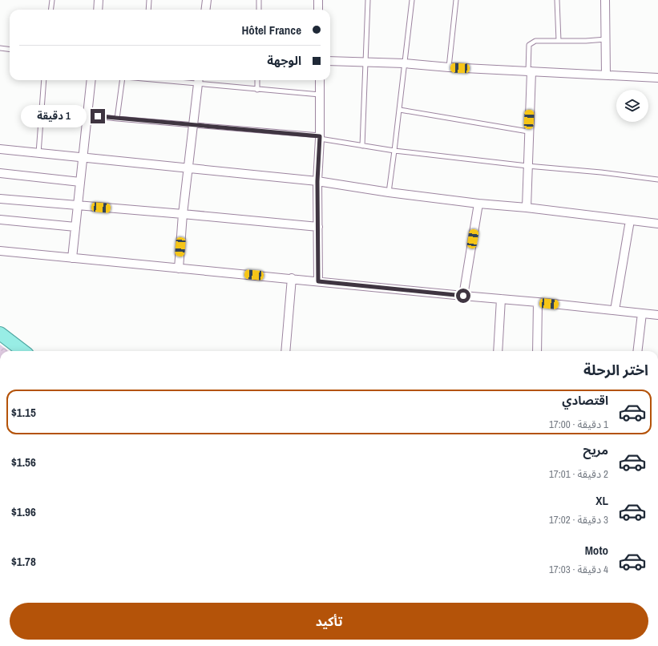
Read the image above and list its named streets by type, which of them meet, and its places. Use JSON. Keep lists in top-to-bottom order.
{
  "page": {
    "banner": ["Hôtel France", "الوجهة"],
    "bubble": "1 دقيقة",
    "heading": "اختر الرحلة",
    "list": [
      {
        "name": "اقتصادي",
        "note": "1 دقيقة · 17:00",
        "value": "$1.15"
      },
      {
        "name": "مريح",
        "note": "2 دقيقة · 17:01",
        "value": "$1.56"
      },
      {
        "name": "XL",
        "note": "3 دقيقة · 17:02",
        "value": "$1.96"
      },
      {
        "name": "Moto",
        "note": "4 دقيقة · 17:03",
        "value": "$1.78"
      }
    ],
    "buttons": "تأكيد"
  }
}
